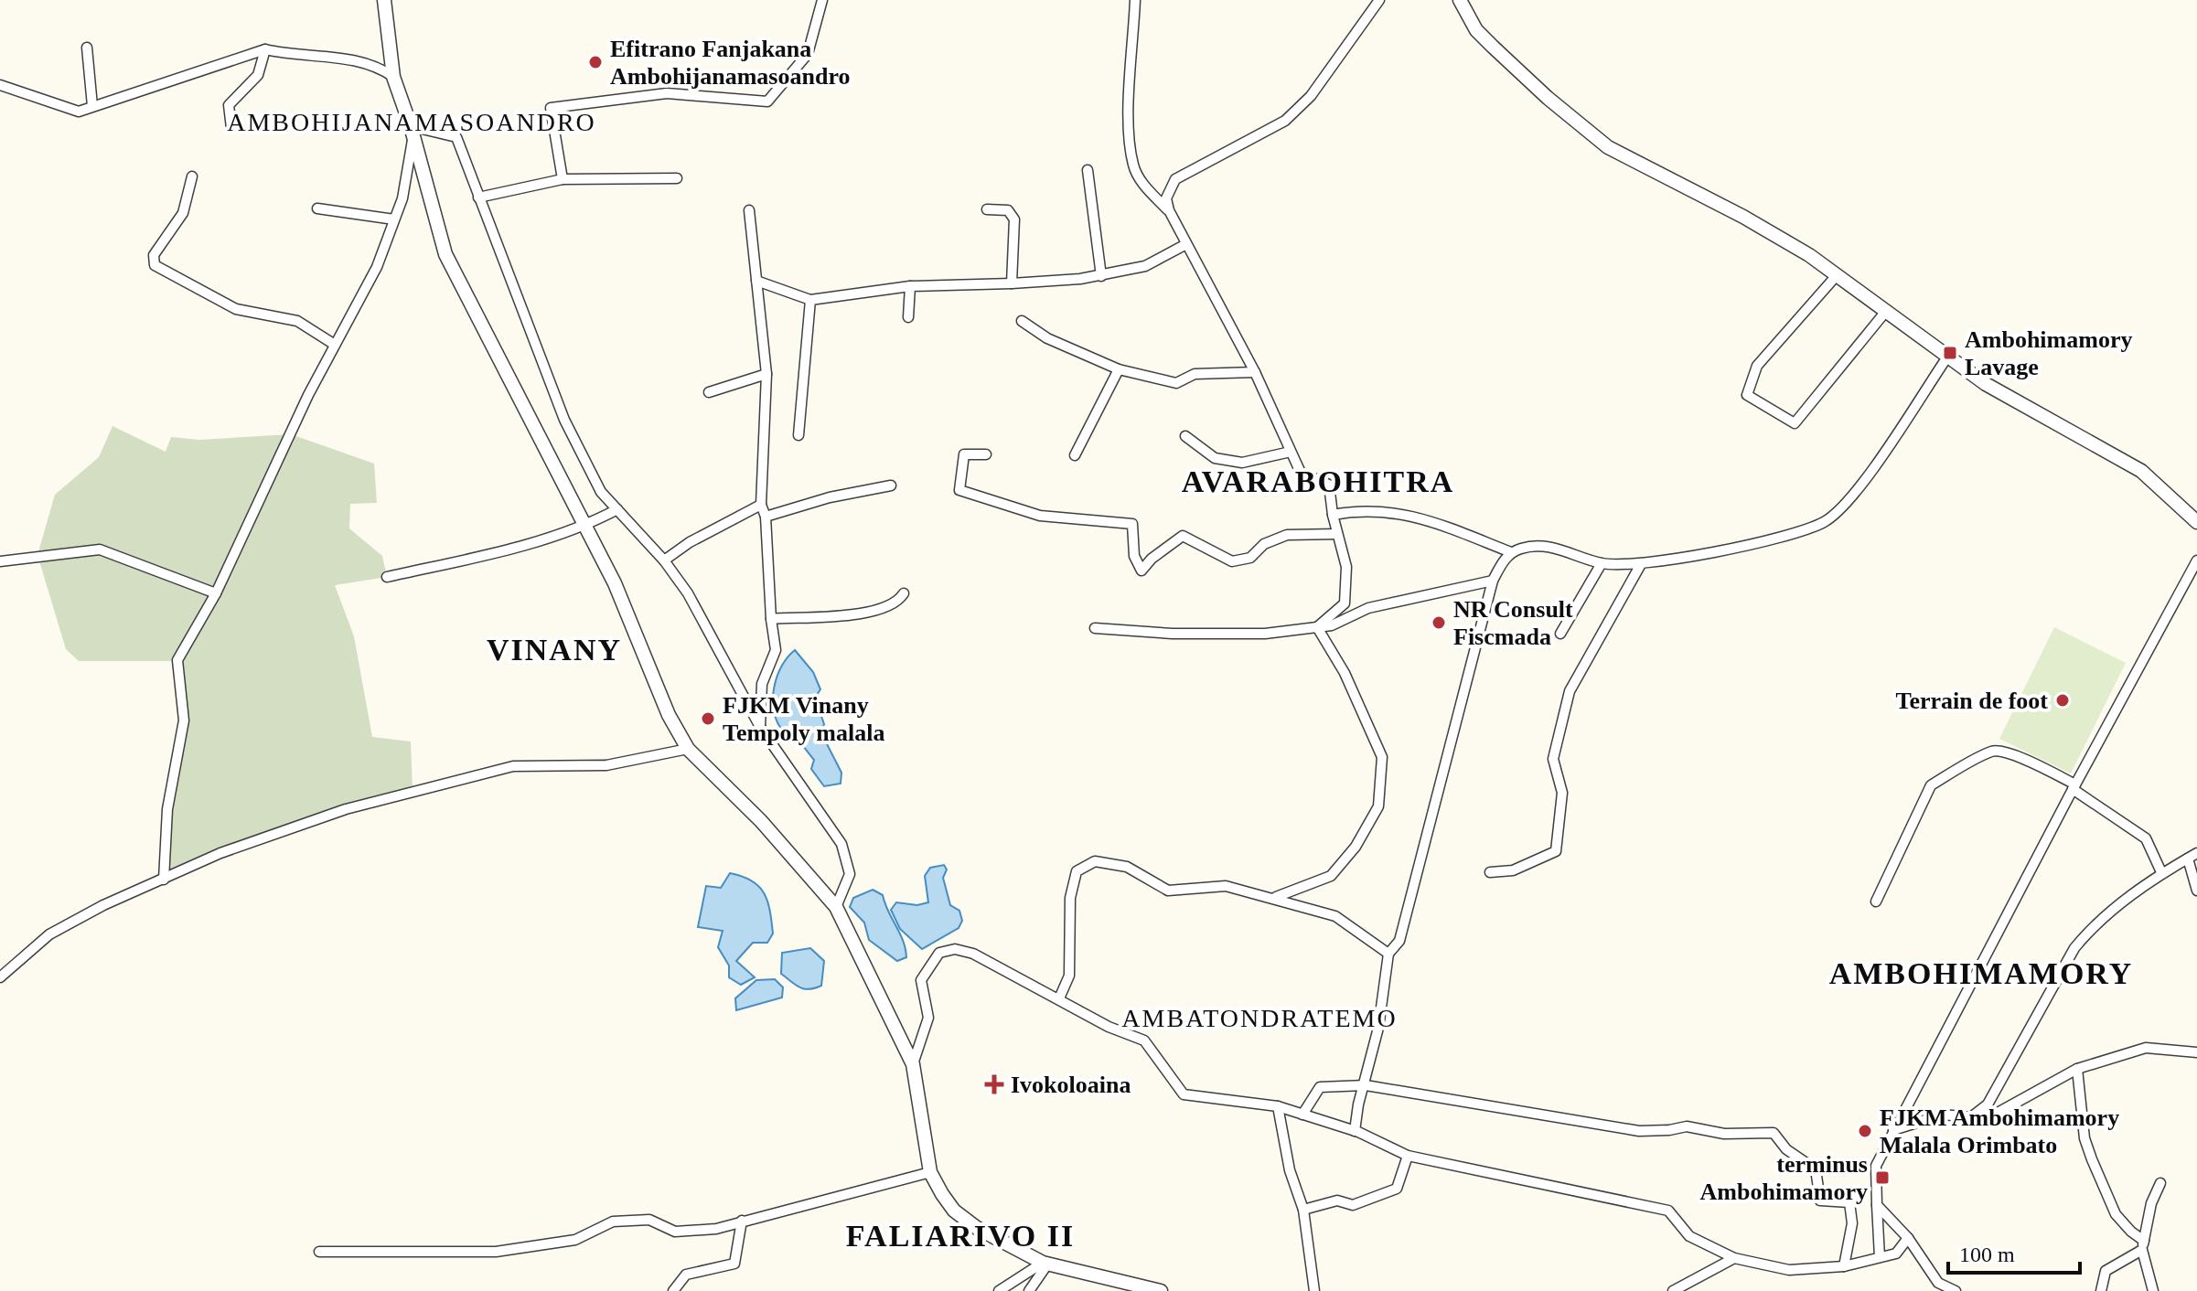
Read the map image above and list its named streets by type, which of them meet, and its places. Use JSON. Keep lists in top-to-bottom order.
{
  "districts": [
    "AMBOHIJANAMASOANDRO",
    "AVARABOHITRA",
    "VINANY",
    "AMBOHIMAMORY",
    "AMBATONDRATEMO",
    "FALIARIVO II"
  ],
  "places": {
    "other": [
      "Efitrano Fanjakana Ambohijanamasoandro",
      "NR Consult Fiscmada",
      "Terrain de foot",
      "FJKM Vinany Tempoly malala",
      "FJKM Ambohimamory Malala Orimbato"
    ],
    "transit": ["Ambohimamory Lavage", "terminus Ambohimamory"],
    "health": ["Ivokoloaina"]
  },
  "scale_bar": "100 m"
}
